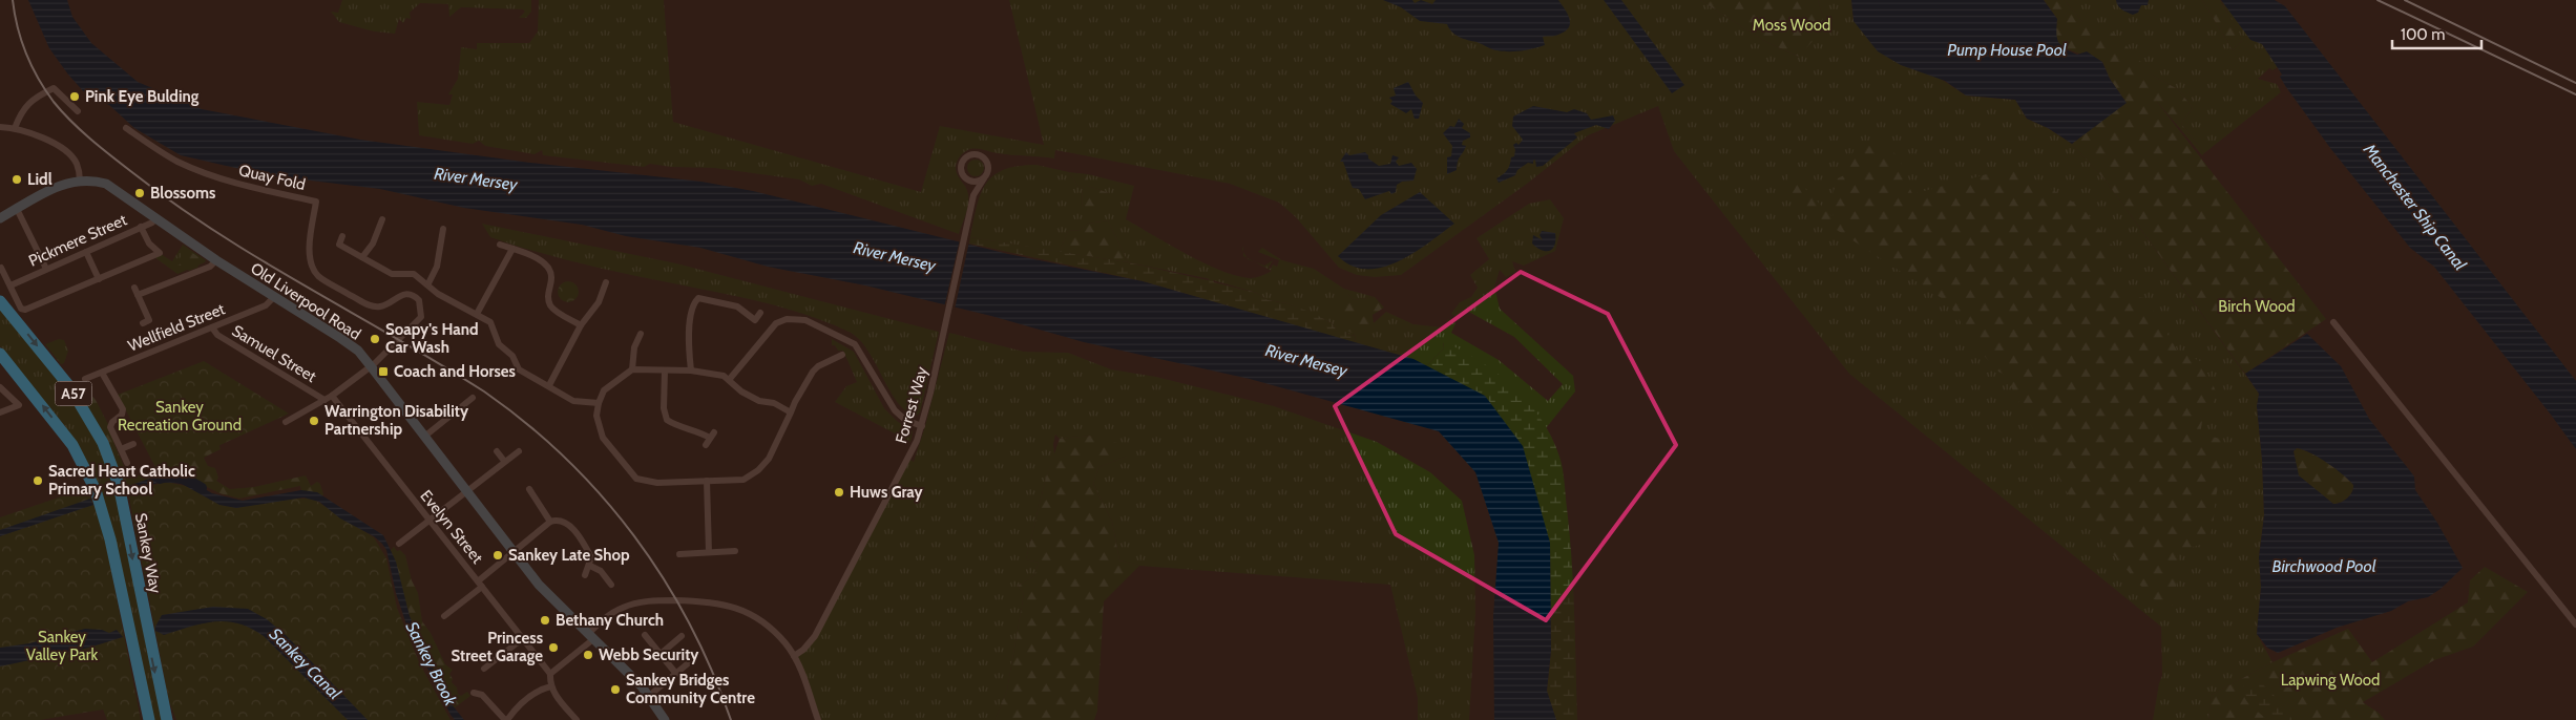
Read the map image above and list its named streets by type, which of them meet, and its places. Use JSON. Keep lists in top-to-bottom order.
{
  "streets": {
    "highway": ["A57", "Sankey Way"],
    "street": [
      "Quay Fold",
      "Pickmere Street",
      "Old Liverpool Road",
      "Wellfield Street",
      "Samuel Street",
      "Forrest Way",
      "Evelyn Street"
    ]
  },
  "crossings": [
    ["Quay Fold", "Old Liverpool Road"],
    ["Pickmere Street", "Old Liverpool Road"],
    ["Old Liverpool Road", "Wellfield Street"],
    ["Wellfield Street", "Samuel Street"]
  ],
  "water": [
    "Pump House Pool",
    "River Mersey",
    "Manchester Ship Canal",
    "Birchwood Pool",
    "Sankey Canal",
    "Sankey Brook"
  ],
  "parks": [
    "Moss Wood",
    "Birch Wood",
    "Sankey Recreation Ground",
    "Sankey Valley Park",
    "Lapwing Wood"
  ],
  "places": {
    "other": [
      "Pink Eye Bulding",
      "Lidl",
      "Blossoms",
      "Soapy's Hand Car Wash",
      "Warrington Disability Partnership",
      "Sacred Heart Catholic Primary School",
      "Huws Gray",
      "Sankey Late Shop",
      "Bethany Church",
      "Princess Street Garage",
      "Webb Security",
      "Sankey Bridges Community Centre"
    ],
    "transit": ["Coach and Horses"]
  },
  "scale_bar": "100 m"
}
